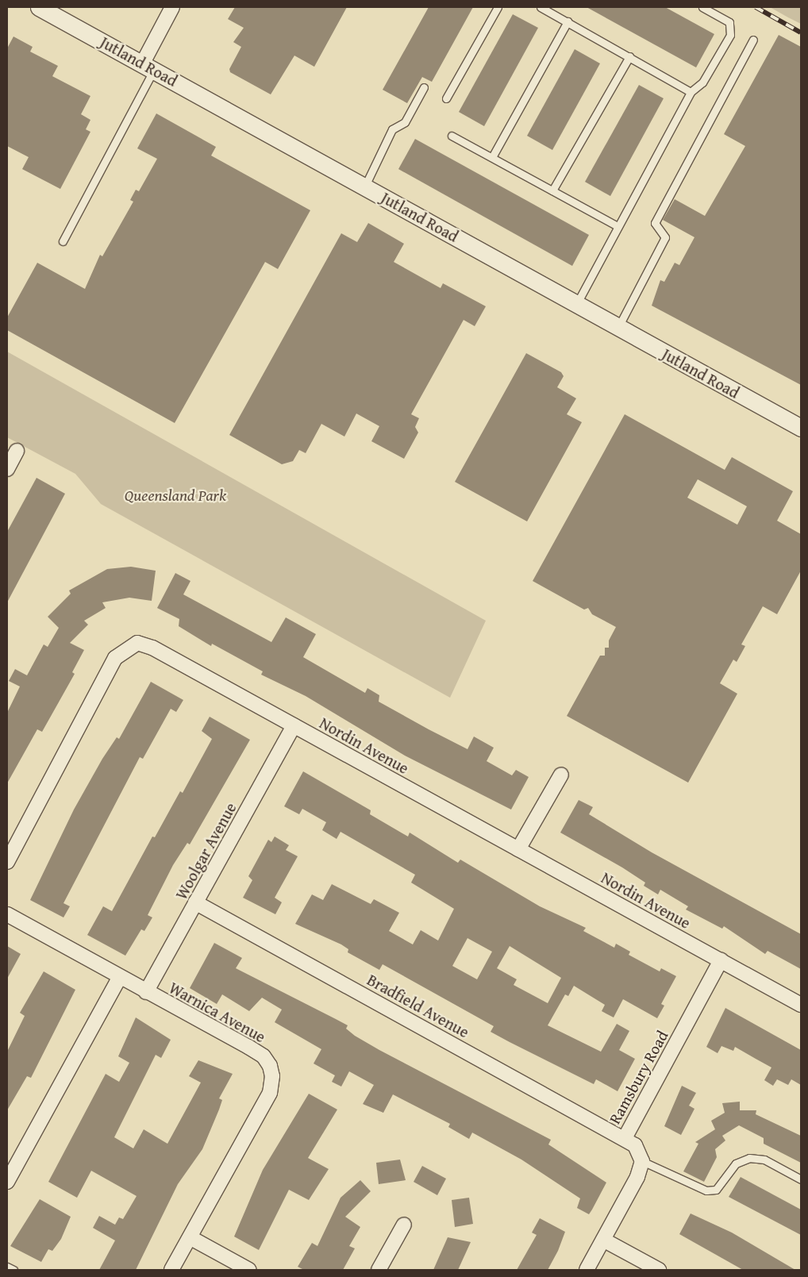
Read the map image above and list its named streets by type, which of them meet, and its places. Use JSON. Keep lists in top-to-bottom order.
{
  "streets": {
    "street": [
      "Jutland Road",
      "Nordin Avenue",
      "Woolgar Avenue",
      "Bradfield Avenue",
      "Warnica Avenue",
      "Ramsbury Road"
    ]
  },
  "crossings": [
    ["Nordin Avenue", "Woolgar Avenue"],
    ["Nordin Avenue", "Ramsbury Road"],
    ["Woolgar Avenue", "Bradfield Avenue"],
    ["Woolgar Avenue", "Warnica Avenue"],
    ["Bradfield Avenue", "Ramsbury Road"]
  ],
  "parks": ["Queensland Park"]
}
